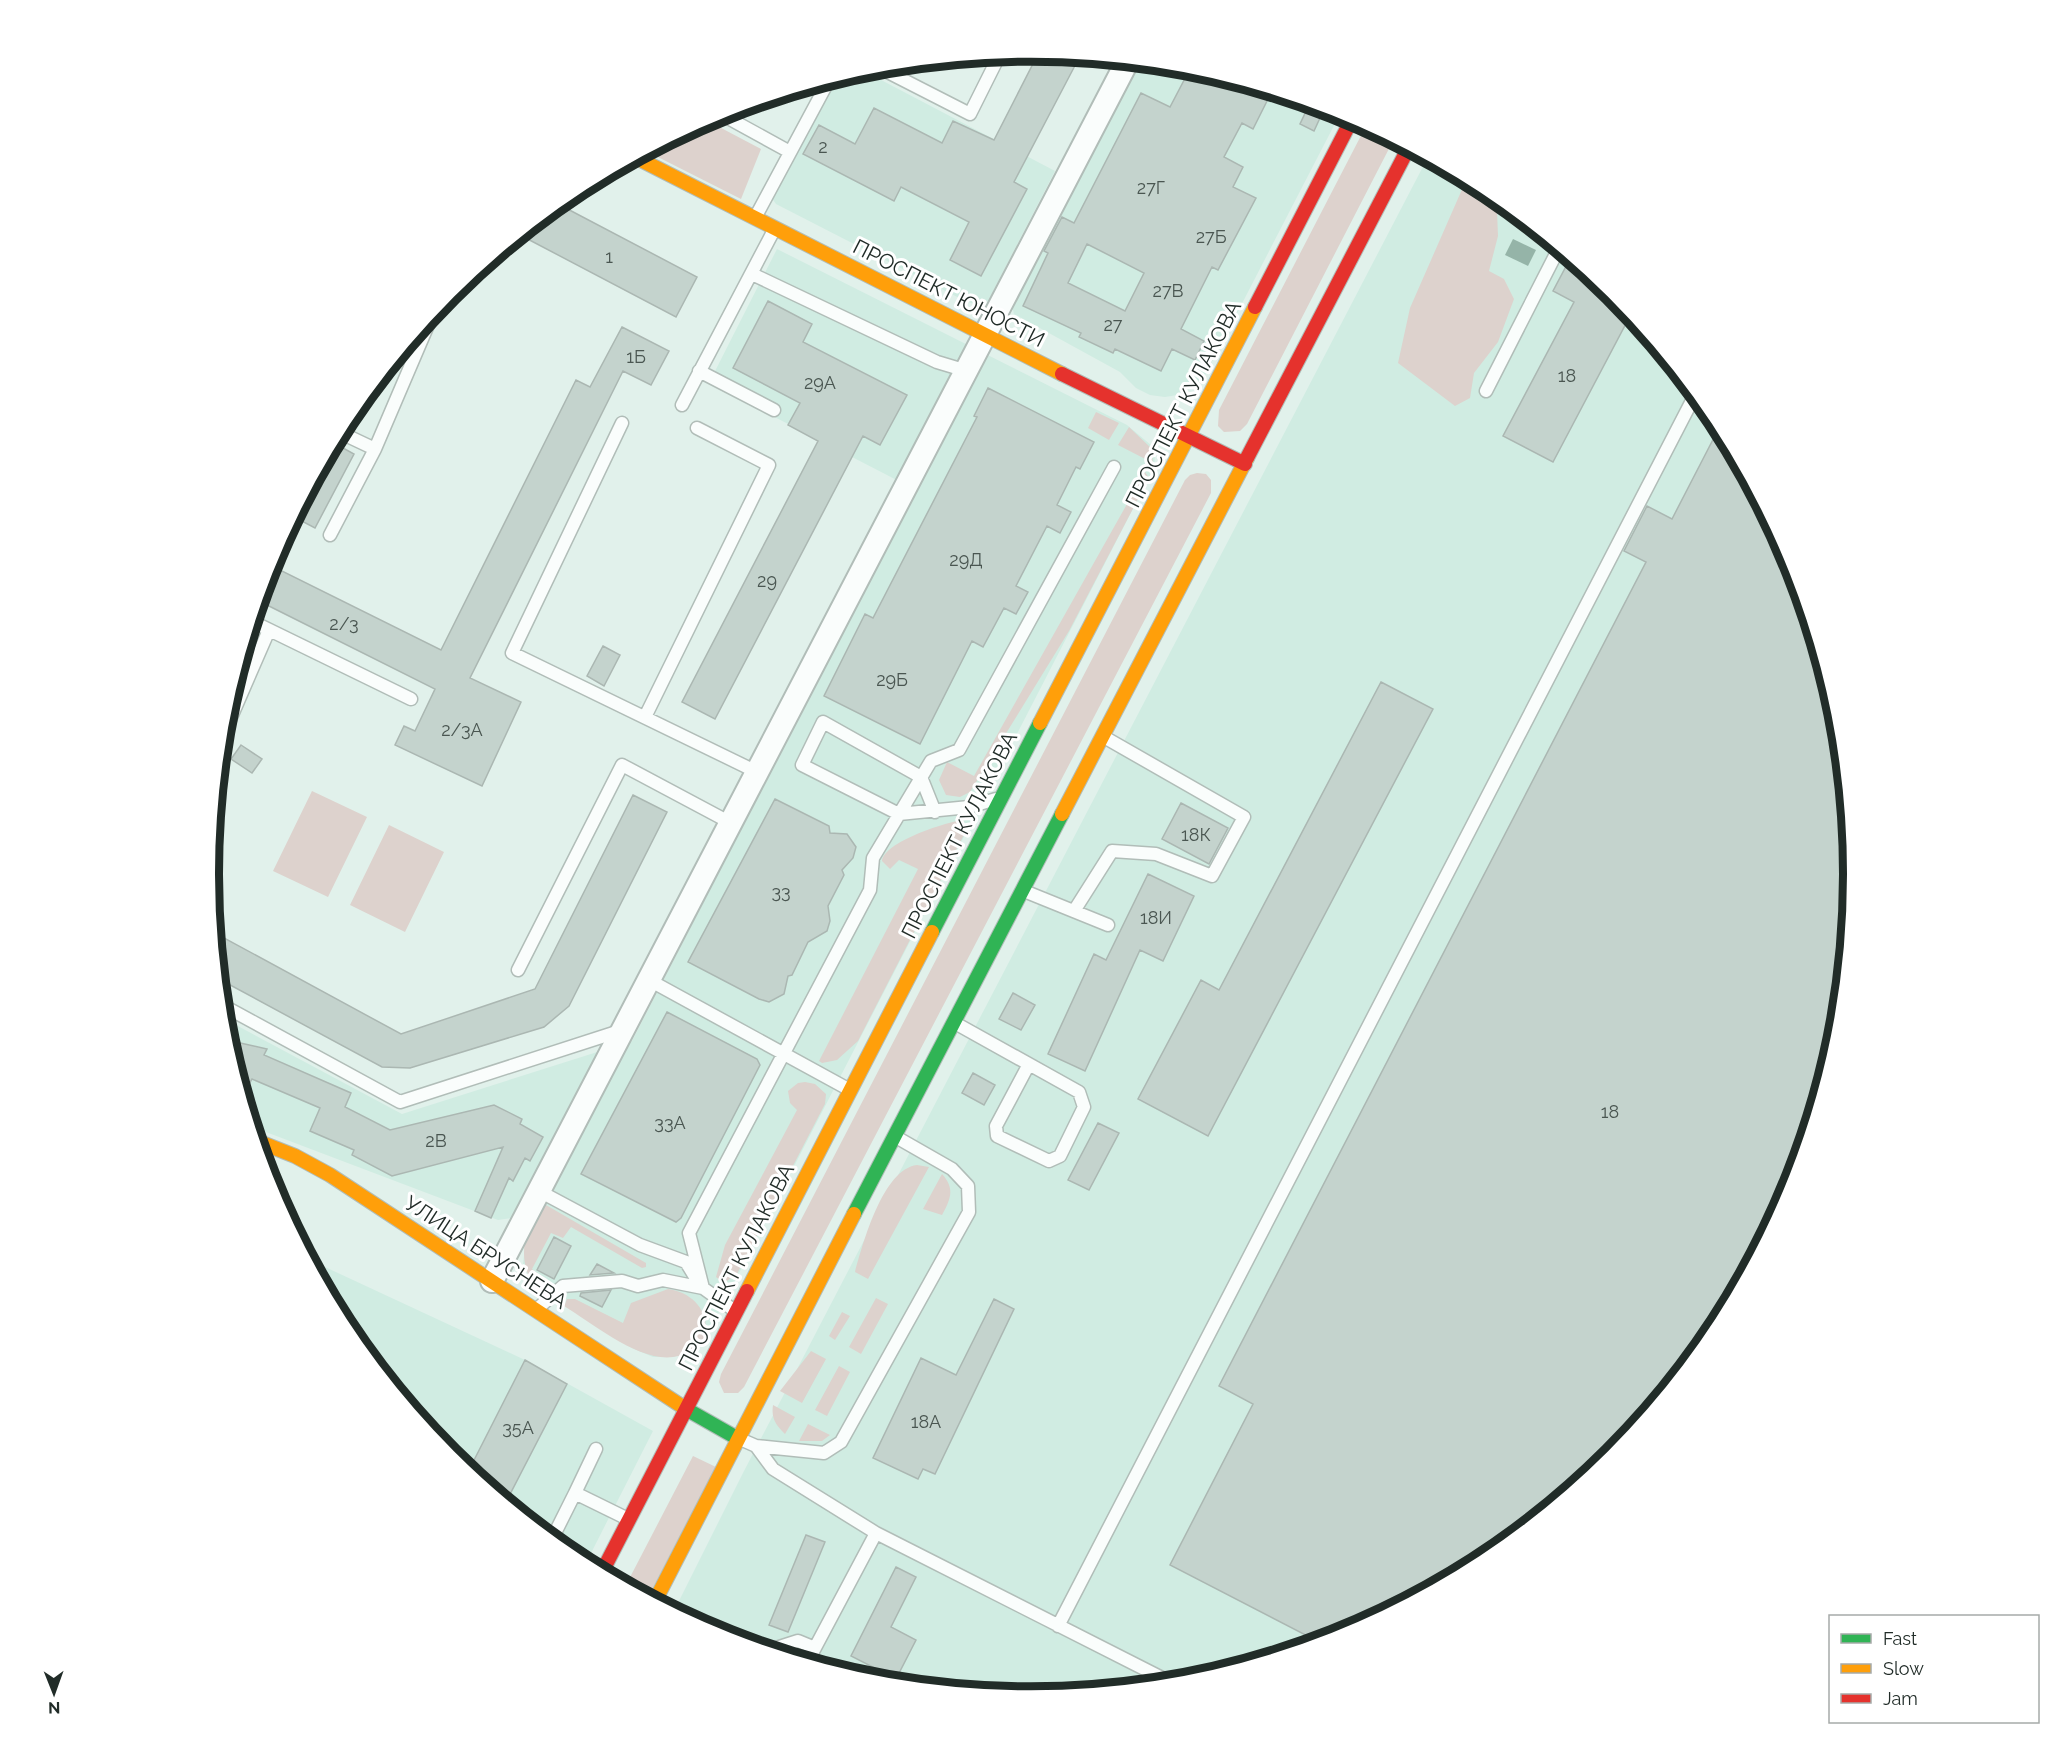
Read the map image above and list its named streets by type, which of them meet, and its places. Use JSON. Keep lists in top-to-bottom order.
{
  "streets": {
    "main road": ["ПРОСПЕКТ ЮНОСТИ", "ПРОСПЕКТ КУЛАКОВА", "УЛИЦА БРУСНЕВА"]
  },
  "crossings": [
    ["ПРОСПЕКТ ЮНОСТИ", "ПРОСПЕКТ КУЛАКОВА"],
    ["ПРОСПЕКТ КУЛАКОВА", "УЛИЦА БРУСНЕВА"]
  ],
  "house_numbers": [
    "2",
    "27Г",
    "27Б",
    "1",
    "27В",
    "27",
    "1Б",
    "18",
    "29А",
    "29Д",
    "29",
    "2/3",
    "29Б",
    "2/3А",
    "18К",
    "33",
    "18И",
    "18",
    "33А",
    "2В",
    "18А",
    "35А"
  ],
  "legend": ["Fast", "Slow", "Jam"],
  "north": "bottom"
}
